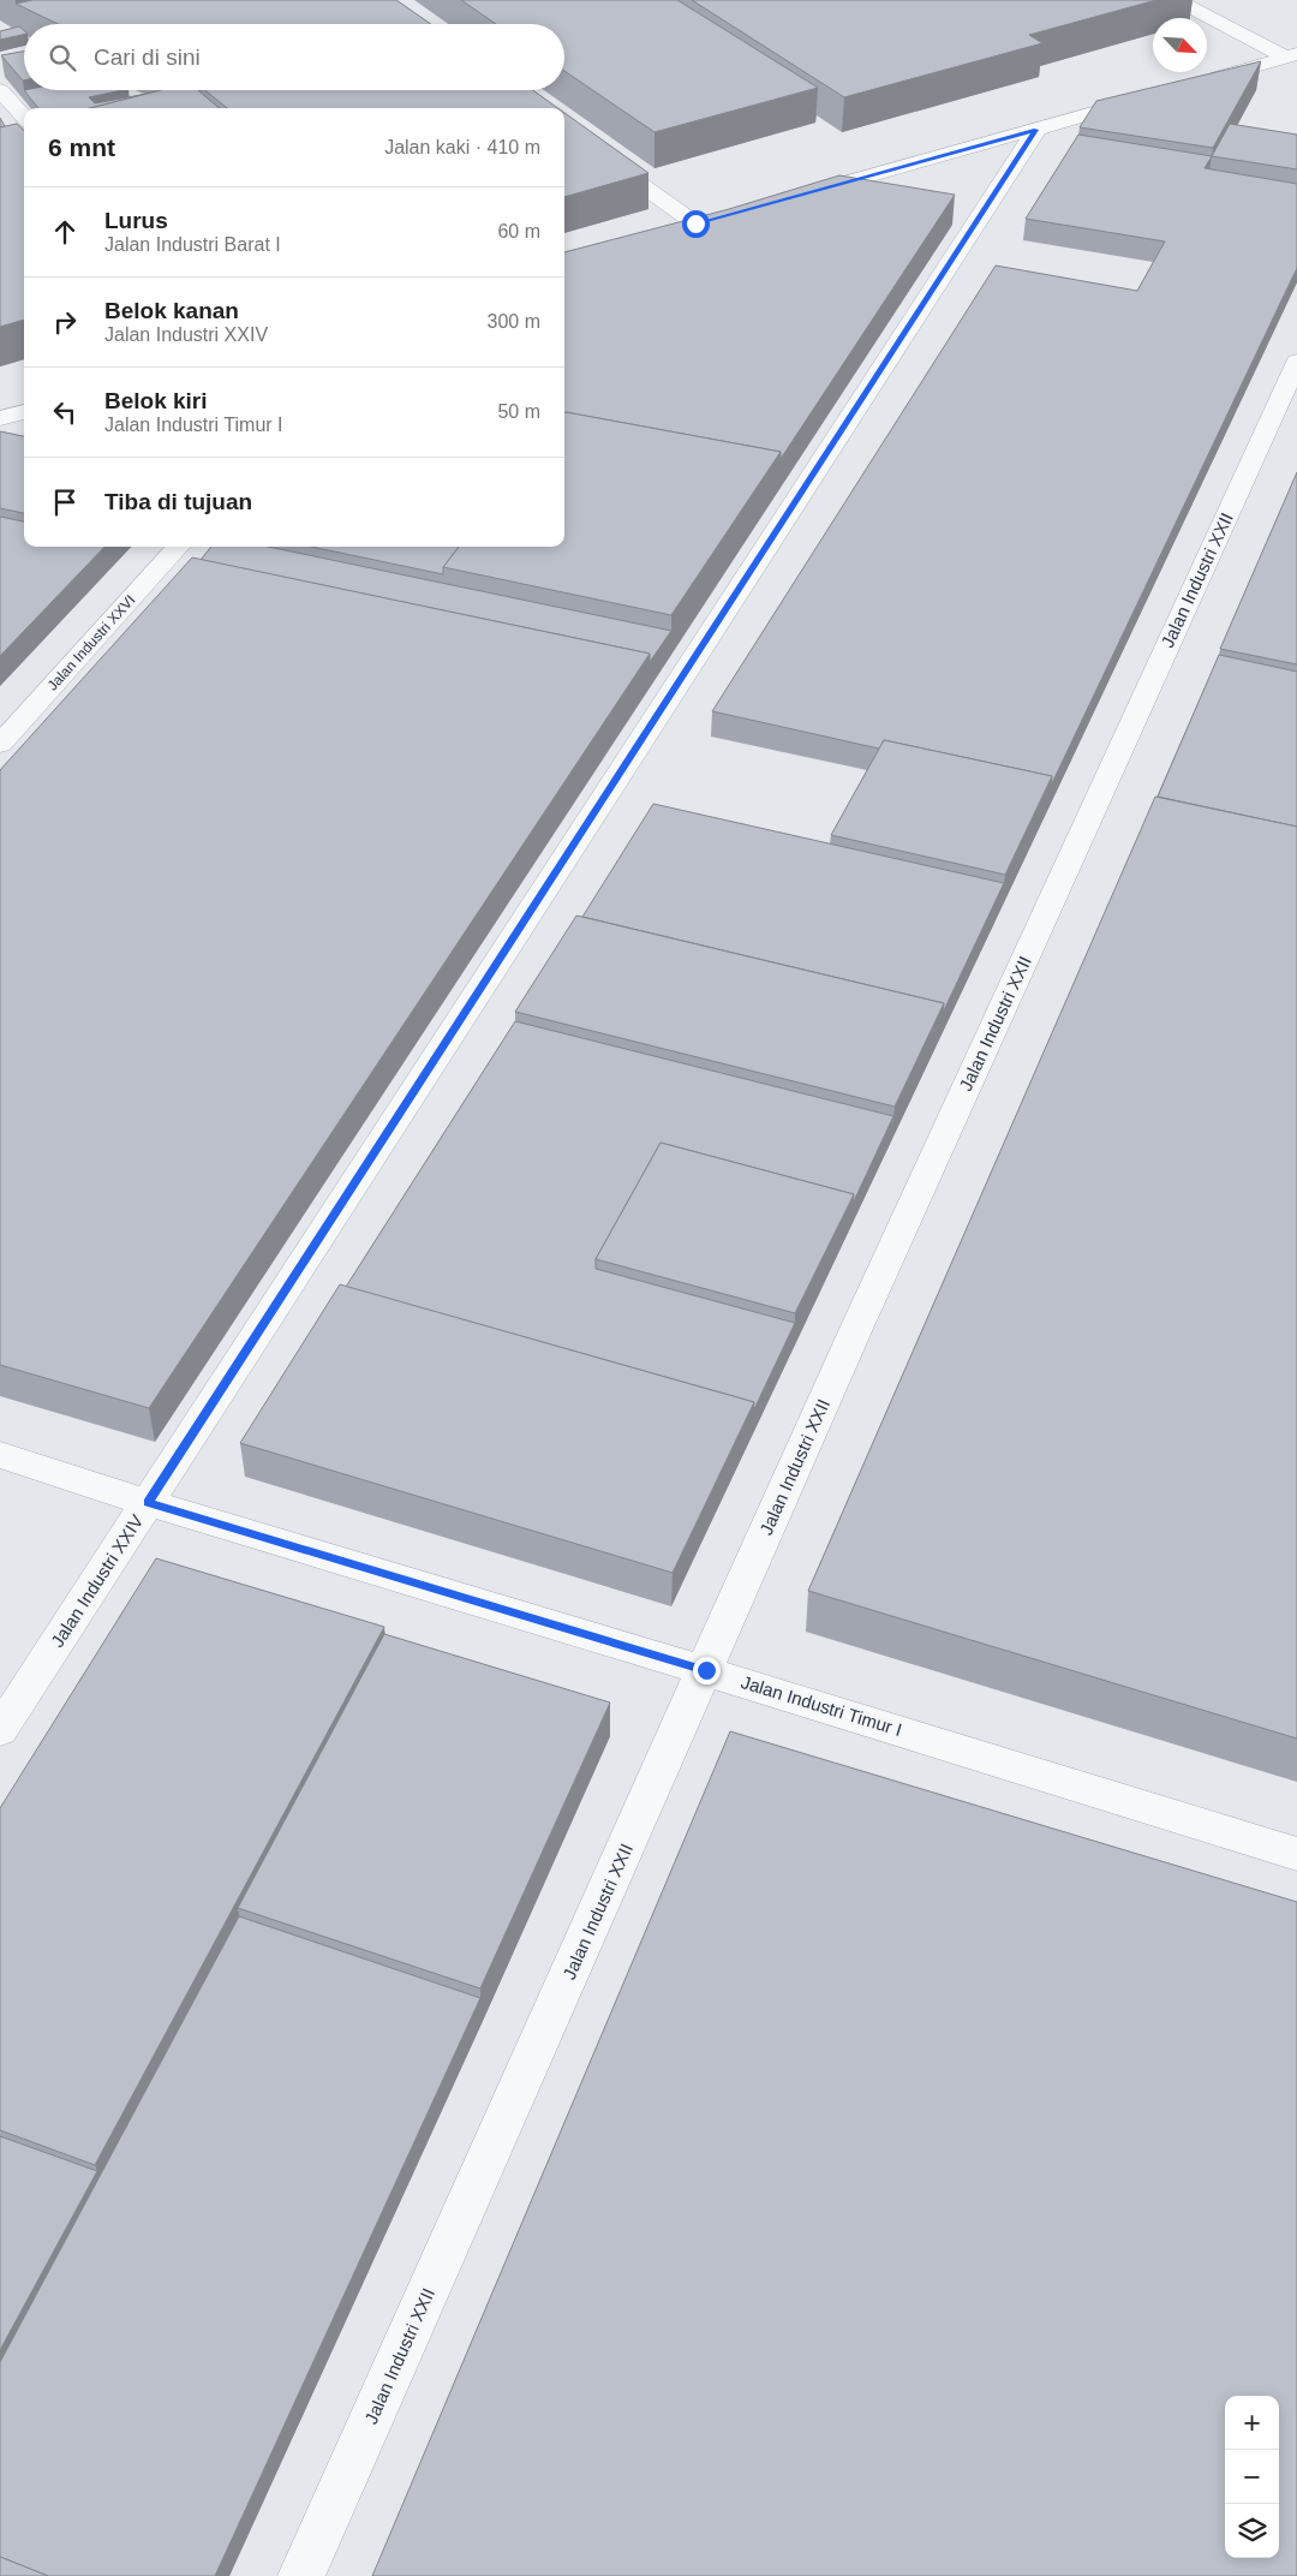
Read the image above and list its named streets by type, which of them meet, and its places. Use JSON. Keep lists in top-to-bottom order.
{
  "streets": {
    "street": [
      "Jalan Industri XXII",
      "Jalan Industri XXVI",
      "Jalan Industri XXIV",
      "Jalan Industri Timur I"
    ]
  },
  "crossings": [
    ["Jalan Industri XXII", "Jalan Industri Timur I"],
    ["Jalan Industri XXIV", "Jalan Industri Timur I"]
  ],
  "north": "bottom right",
  "page": {
    "search": "Cari di sini",
    "heading": ["6 mnt", "Jalan kaki · 410 m"],
    "list": [
      ["Lurus", "Jalan Industri Barat I", "60 m"],
      ["Belok kanan", "Jalan Industri XXIV", "300 m"],
      ["Belok kiri", "Jalan Industri Timur I", "50 m"],
      "Tiba di tujuan"
    ],
    "map_buttons": ["+", "−"]
  }
}
